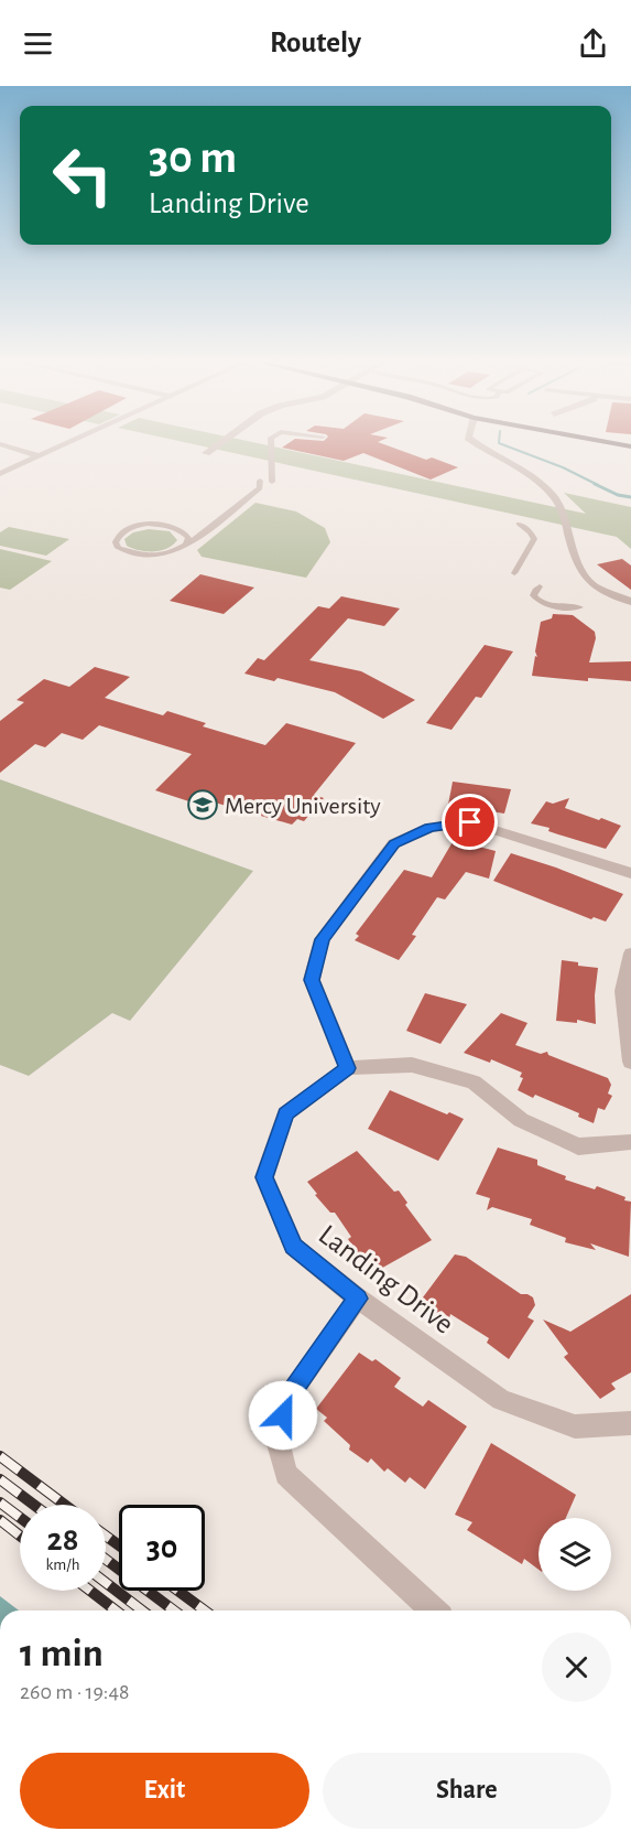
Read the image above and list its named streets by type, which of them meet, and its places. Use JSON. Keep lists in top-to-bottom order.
{
  "streets": {
    "street": ["Landing Drive"]
  },
  "places": {
    "school or university": ["Mercy University"]
  },
  "page": {
    "header": "Routely",
    "turn": ["30 m", "Landing Drive"],
    "speed": "28 km/h",
    "limit": "30",
    "heading": ["1 min", "260 m · 19:48"],
    "buttons": ["Exit", "Share"]
  }
}
